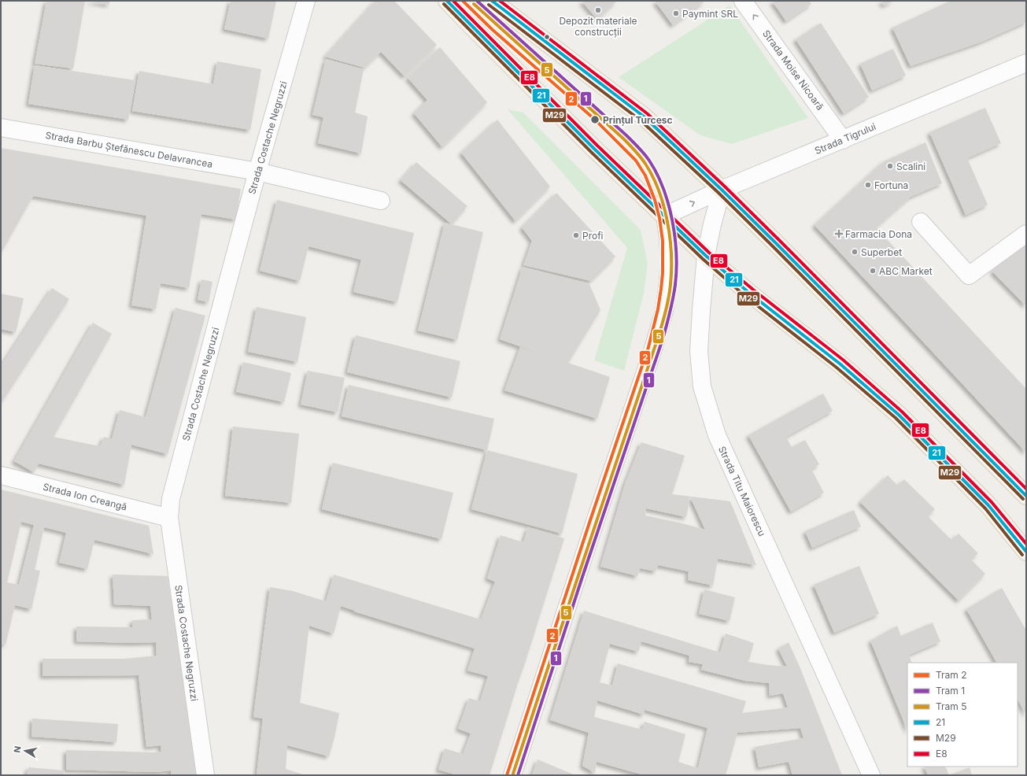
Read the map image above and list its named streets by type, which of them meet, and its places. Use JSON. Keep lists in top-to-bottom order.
{
  "streets": {
    "street": [
      "Strada Moise Nicoară",
      "Strada Costache Negruzzi",
      "Strada Tigrului",
      "Strada Barbu Ștefănescu Delavrancea",
      "Strada Titu Maiorescu",
      "Strada Ion Creangă"
    ]
  },
  "crossings": [
    ["Strada Moise Nicoară", "Strada Tigrului"],
    ["Strada Costache Negruzzi", "Strada Barbu Ștefănescu Delavrancea"],
    ["Strada Costache Negruzzi", "Strada Ion Creangă"],
    ["Strada Tigrului", "Strada Titu Maiorescu"]
  ],
  "one_way": ["Strada Moise Nicoară"],
  "places": {
    "other": [
      "Depozit materiale construcții",
      "Paymint SRL",
      "Prințul Turcesc",
      "Scalini",
      "Fortuna",
      "Profi",
      "Superbet",
      "ABC Market"
    ],
    "health": ["Farmacia Dona"]
  },
  "lines": [
    "tram line 2",
    "tram line 1",
    "transit line 21",
    "transit line E8",
    "tram line 5",
    "transit line M29"
  ],
  "legend": [
    "Tram 2",
    "Tram 1",
    "Tram 5",
    "21",
    "M29",
    "E8"
  ],
  "north": "left"
}
